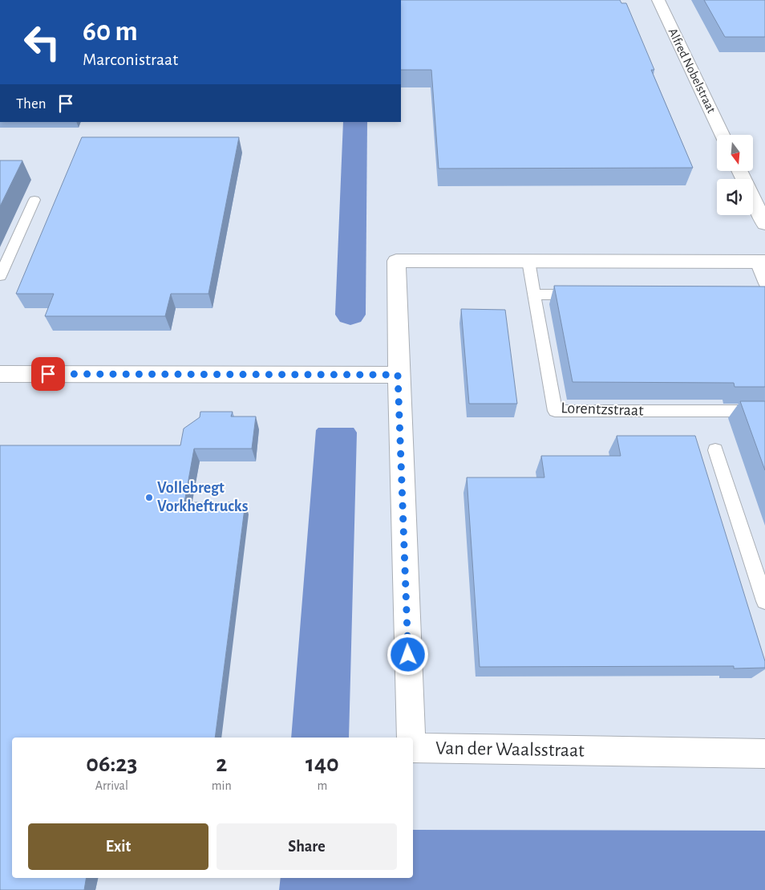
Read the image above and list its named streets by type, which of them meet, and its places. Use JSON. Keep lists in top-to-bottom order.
{
  "streets": {
    "street": ["Alfred Nobelstraat", "Van der Waalsstraat"],
    "lane": ["Lorentzstraat"]
  },
  "places": ["Vollebregt Vorkheftrucks"],
  "north": "bottom",
  "page": {
    "turn": ["60 m", "Marconistraat"],
    "then": "Then",
    "eta": [
      "06:23",
      "Arrival",
      "2",
      "min",
      "140",
      "m"
    ],
    "buttons": ["Exit", "Share"]
  }
}
